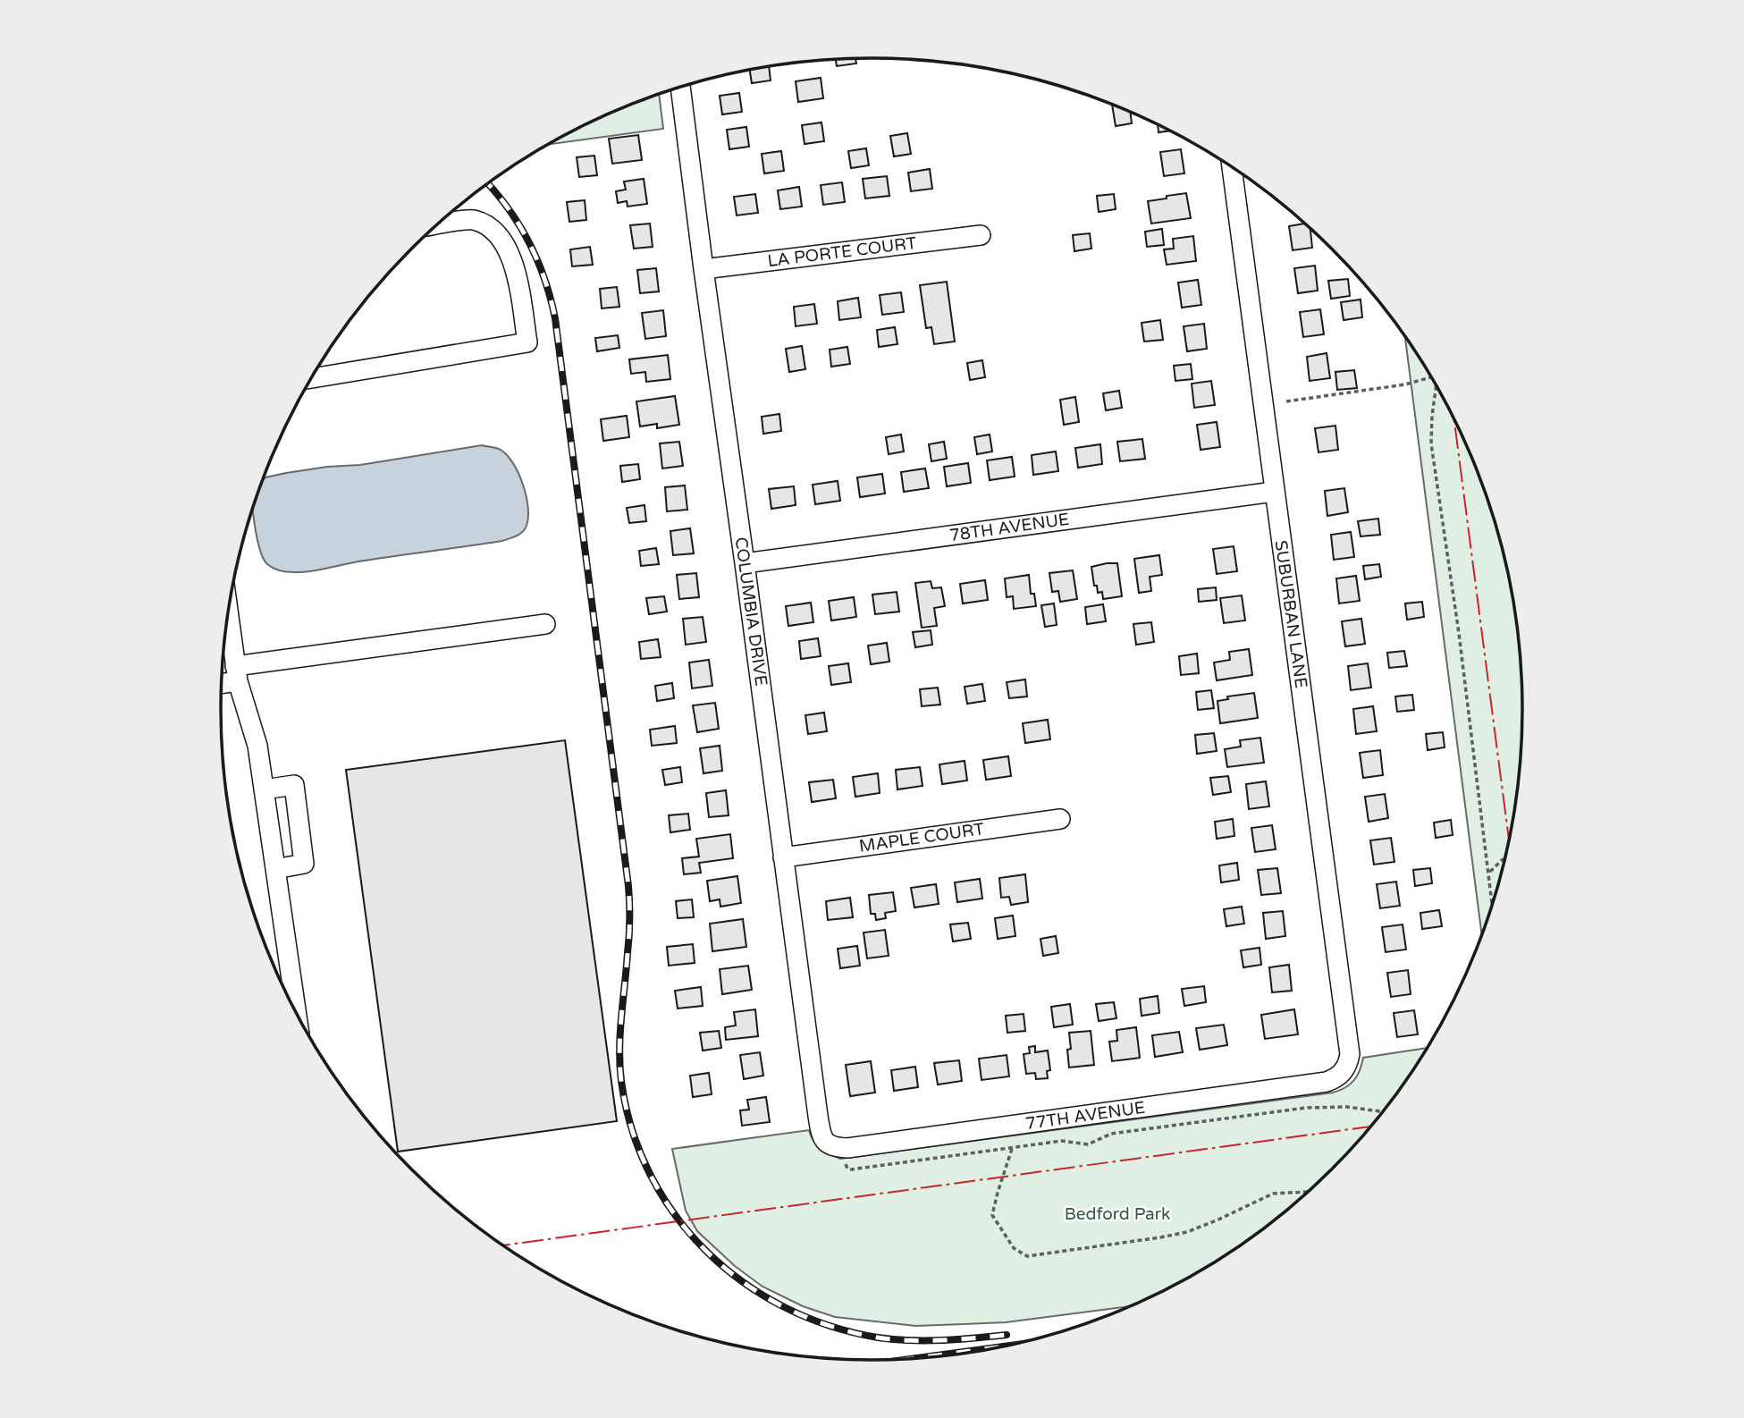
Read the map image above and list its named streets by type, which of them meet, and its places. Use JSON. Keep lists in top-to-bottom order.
{
  "streets": {
    "street": [
      "LA PORTE COURT",
      "78TH AVENUE",
      "COLUMBIA DRIVE",
      "SUBURBAN LANE",
      "MAPLE COURT",
      "77TH AVENUE"
    ]
  },
  "crossings": [
    ["LA PORTE COURT", "COLUMBIA DRIVE"],
    ["78TH AVENUE", "COLUMBIA DRIVE"],
    ["78TH AVENUE", "SUBURBAN LANE"],
    ["COLUMBIA DRIVE", "MAPLE COURT"],
    ["COLUMBIA DRIVE", "77TH AVENUE"],
    ["SUBURBAN LANE", "77TH AVENUE"]
  ],
  "parks": ["Bedford Park"]
}
